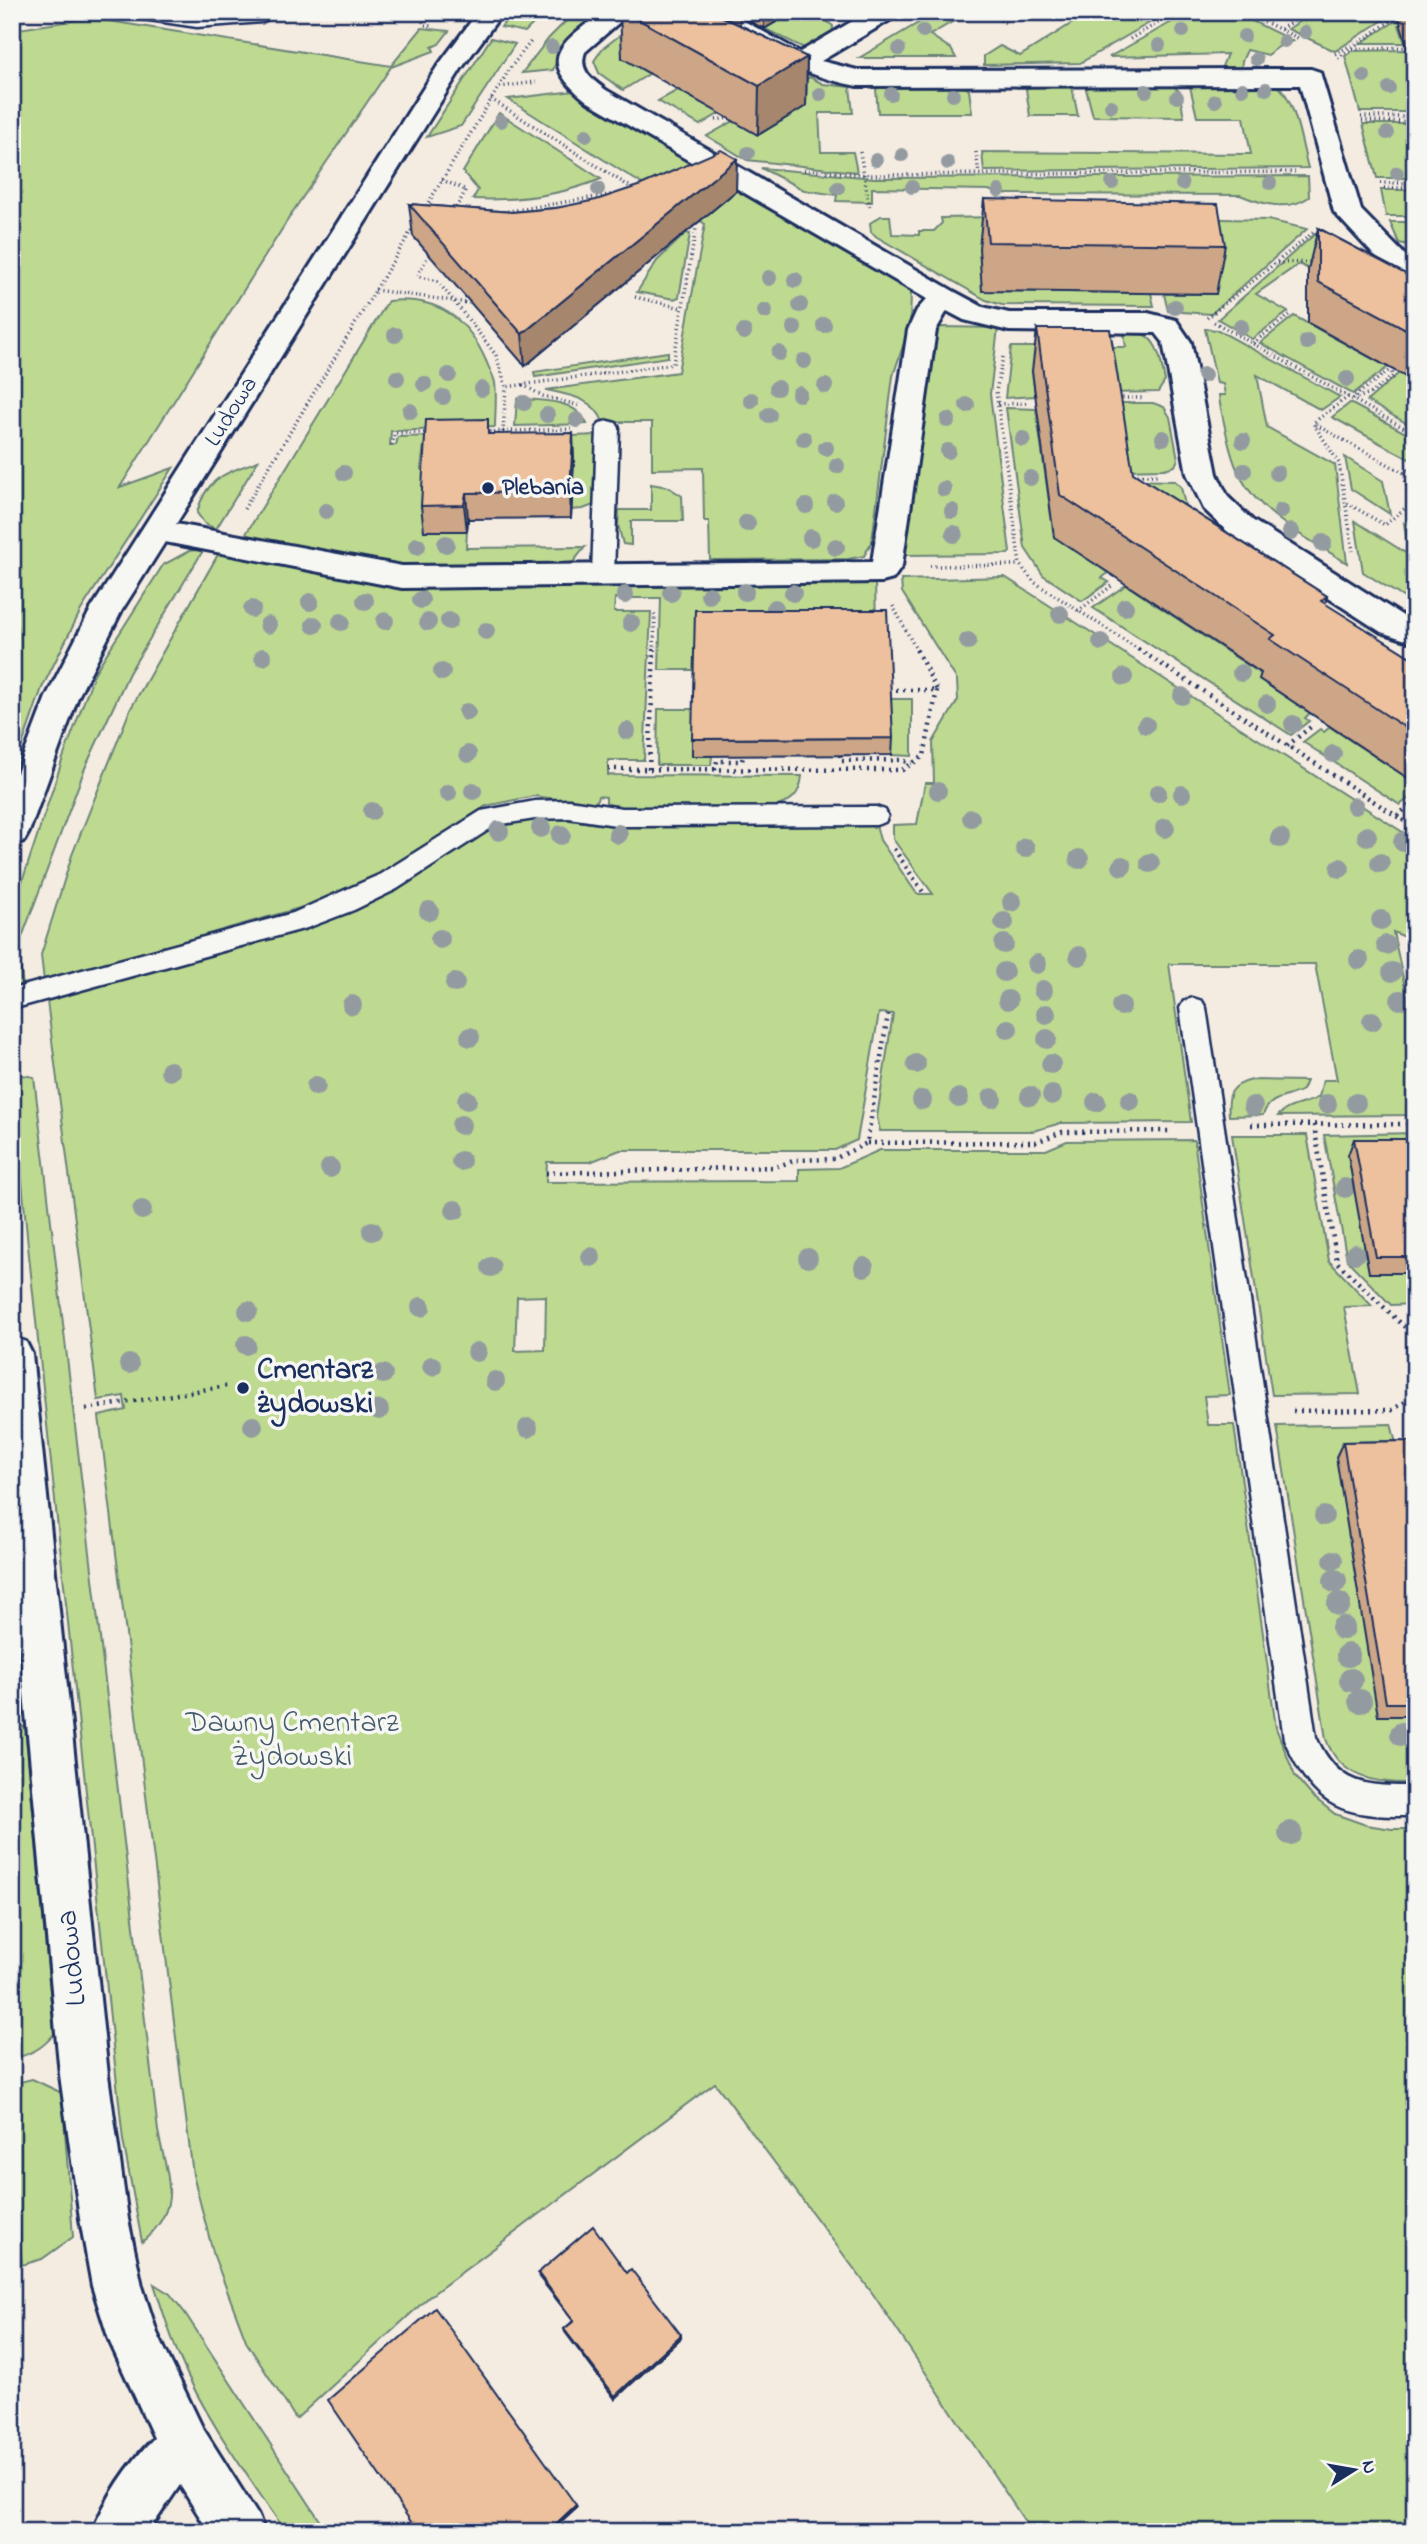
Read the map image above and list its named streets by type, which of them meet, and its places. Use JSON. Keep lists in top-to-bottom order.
{
  "streets": {
    "street": ["Ludowa"]
  },
  "parks": ["Dawny Cmentarz Żydowski"],
  "places": ["Plebania", "Cmentarz żydowski"],
  "north": "right"
}
